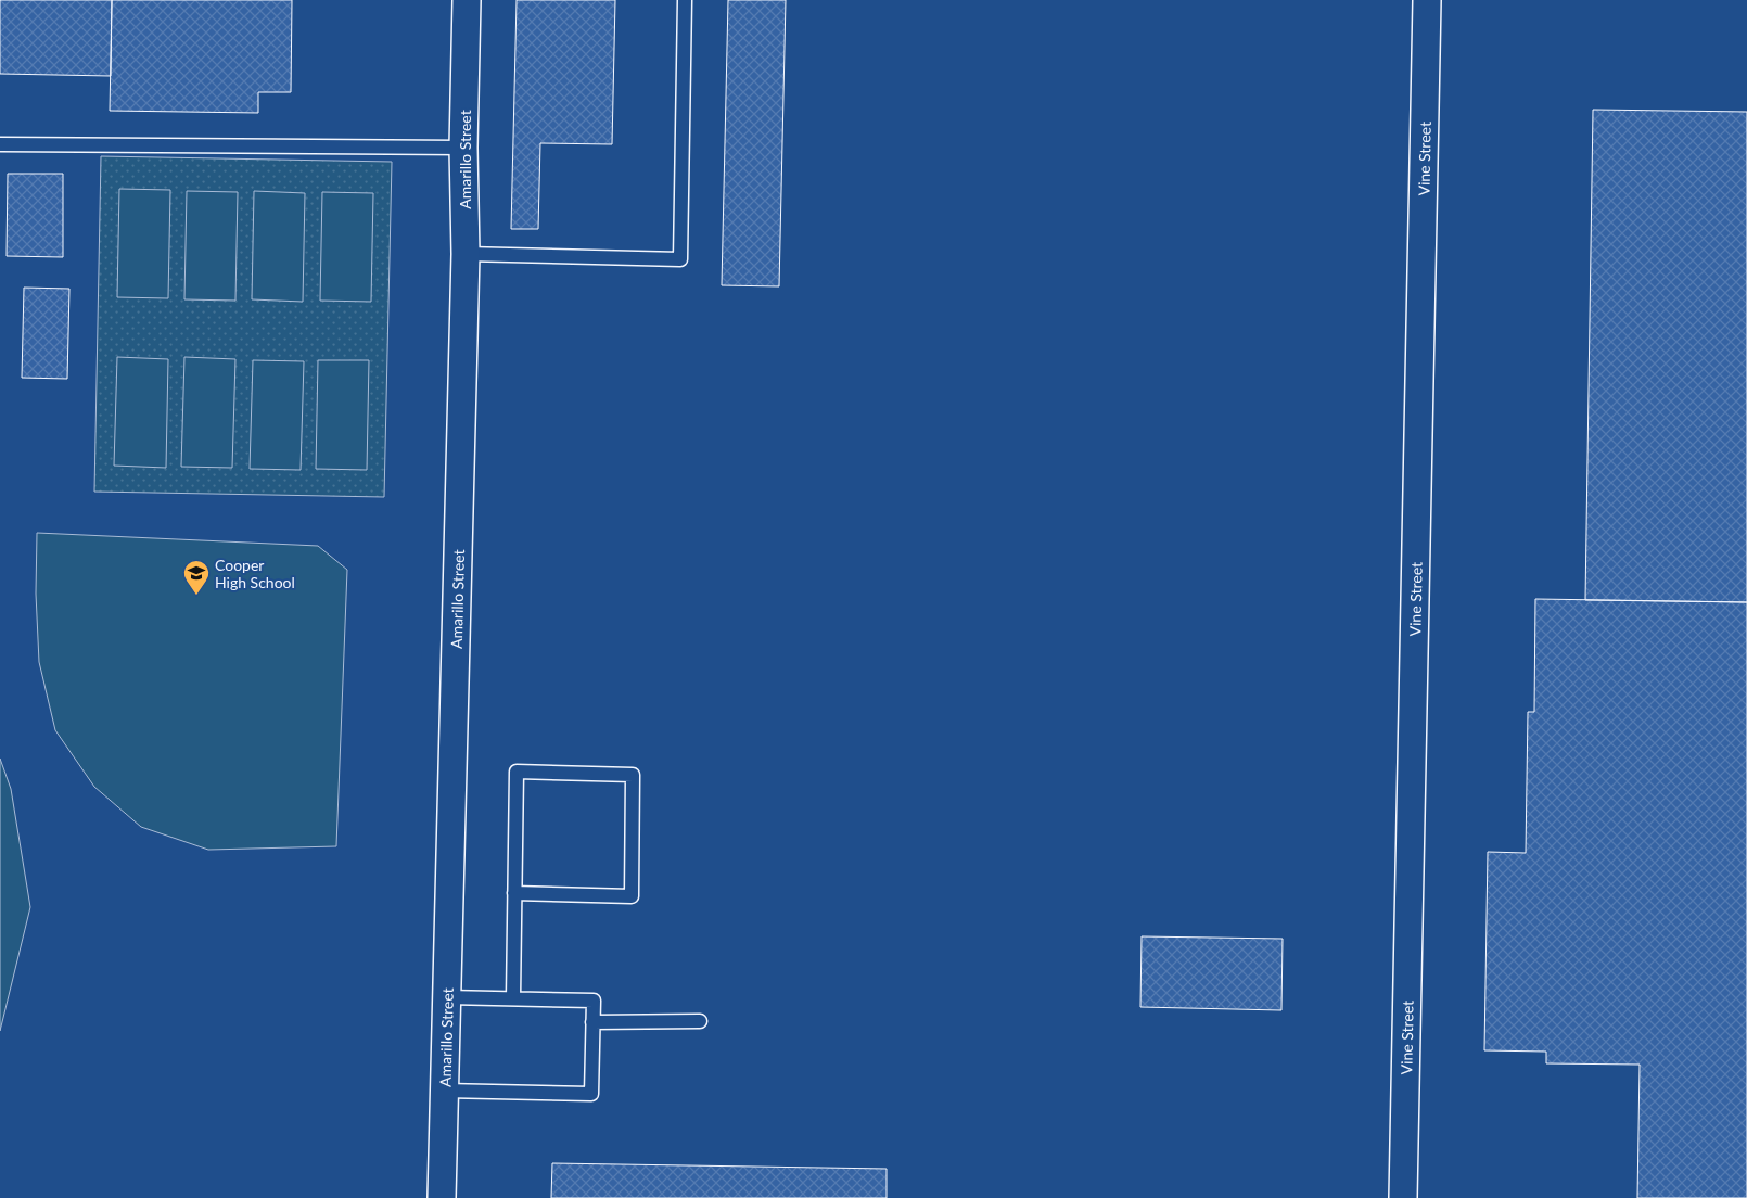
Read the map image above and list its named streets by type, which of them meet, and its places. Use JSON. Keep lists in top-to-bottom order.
{
  "streets": {
    "street": ["Amarillo Street", "Vine Street"]
  },
  "places": {
    "school or university": ["Cooper High School"]
  }
}
